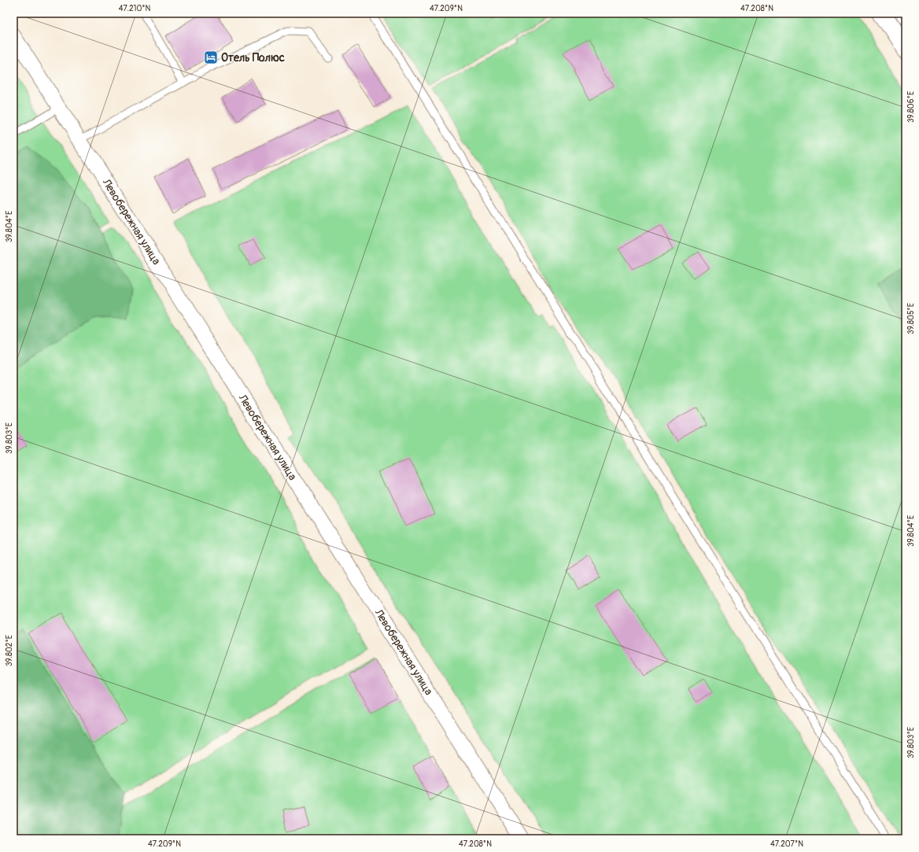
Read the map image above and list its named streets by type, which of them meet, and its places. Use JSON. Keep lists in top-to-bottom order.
{
  "streets": {
    "street": ["Левобережная улица"]
  },
  "places": {
    "hotel": ["Отель Полюс"]
  },
  "coordinates": [
    "47.210°N",
    "47.209°N",
    "47.208°N",
    "39.806°E",
    "39.804°E",
    "39.805°E",
    "39.803°E",
    "39.802°E",
    "47.207°N"
  ]
}
